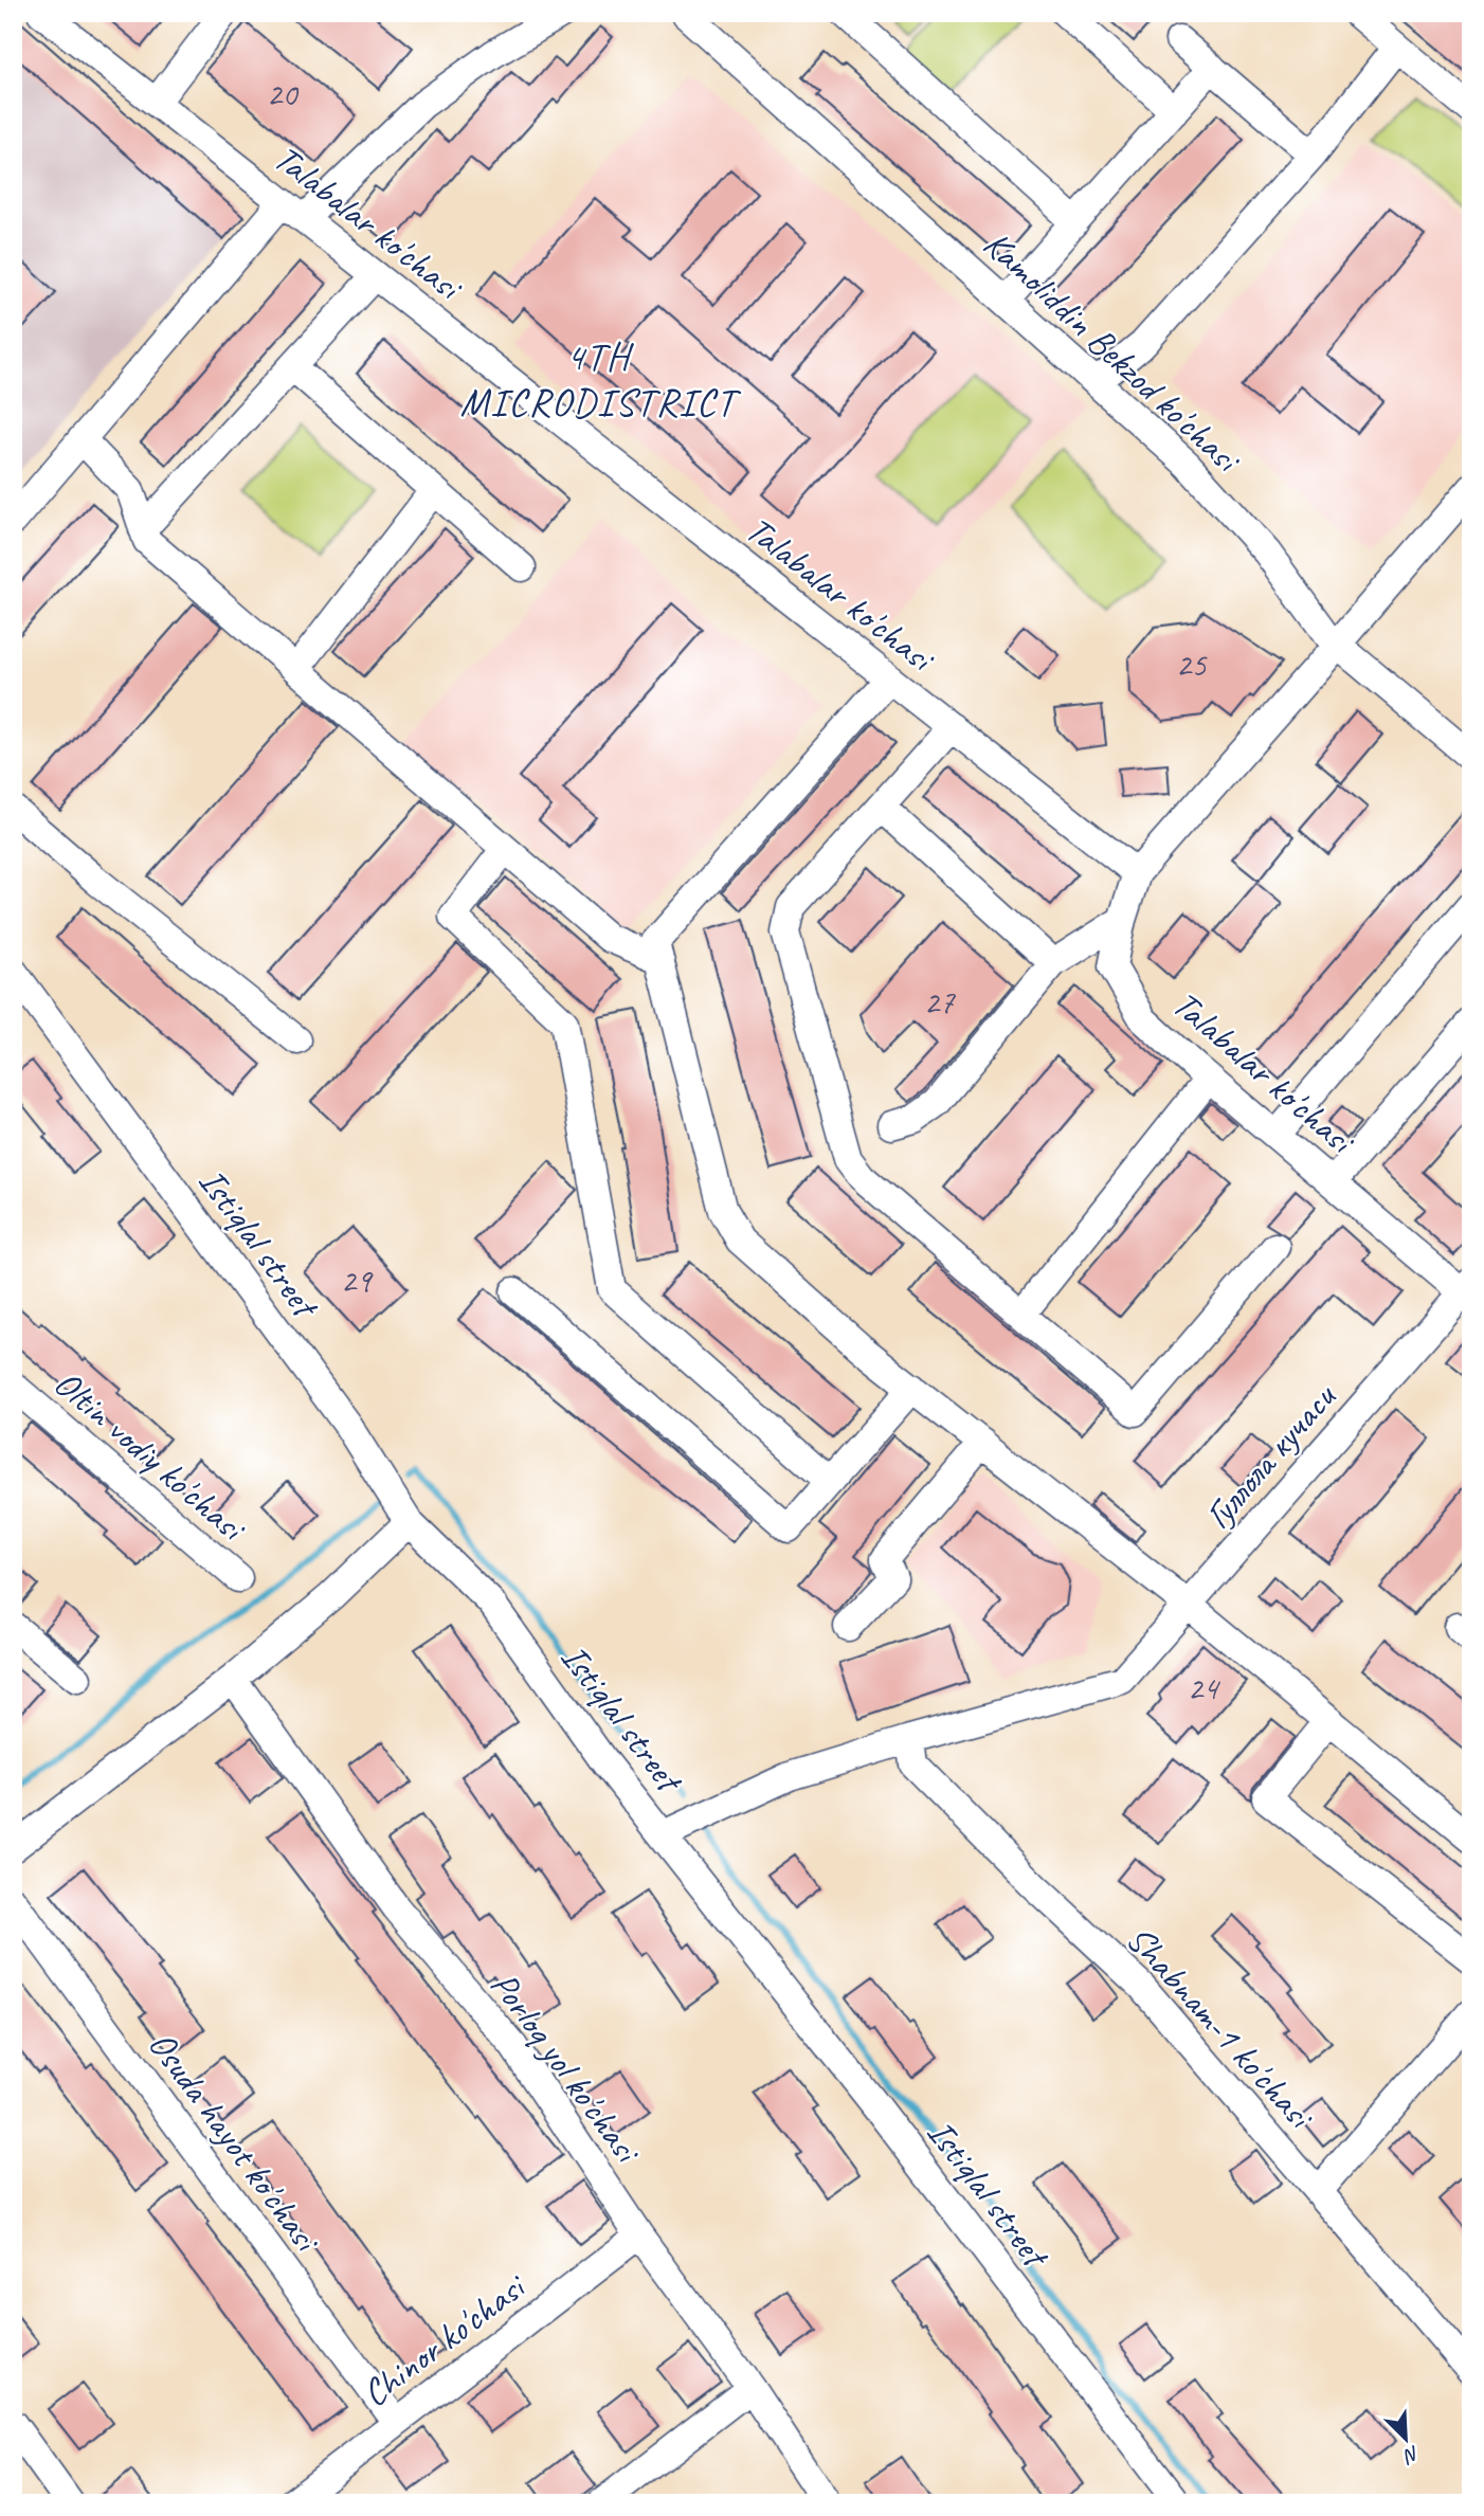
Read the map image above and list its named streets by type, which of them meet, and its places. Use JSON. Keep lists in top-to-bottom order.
{
  "streets": {
    "street": [
      "Talabalar ko'chasi",
      "Kamoliddin Bekzod ko'chasi",
      "Istiqlal street",
      "Oltin vodiy ko'chasi",
      "Гуллола кучаси",
      "Shabnam-1 ko'chasi",
      "Porloq yol ko'chasi",
      "Osuda hayot ko'chasi",
      "Chinor ko'chasi"
    ]
  },
  "crossings": [
    ["Talabalar ko'chasi", "Гуллола кучаси"],
    ["Гуллола кучаси", "Shabnam-1 ko'chasi"],
    ["Porloq yol ko'chasi", "Chinor ko'chasi"],
    ["Osuda hayot ko'chasi", "Chinor ko'chasi"]
  ],
  "districts": ["4TH MICRODISTRICT"],
  "house_numbers": [
    "20",
    "25",
    "27",
    "29",
    "24"
  ],
  "north": "bottom right"
}
